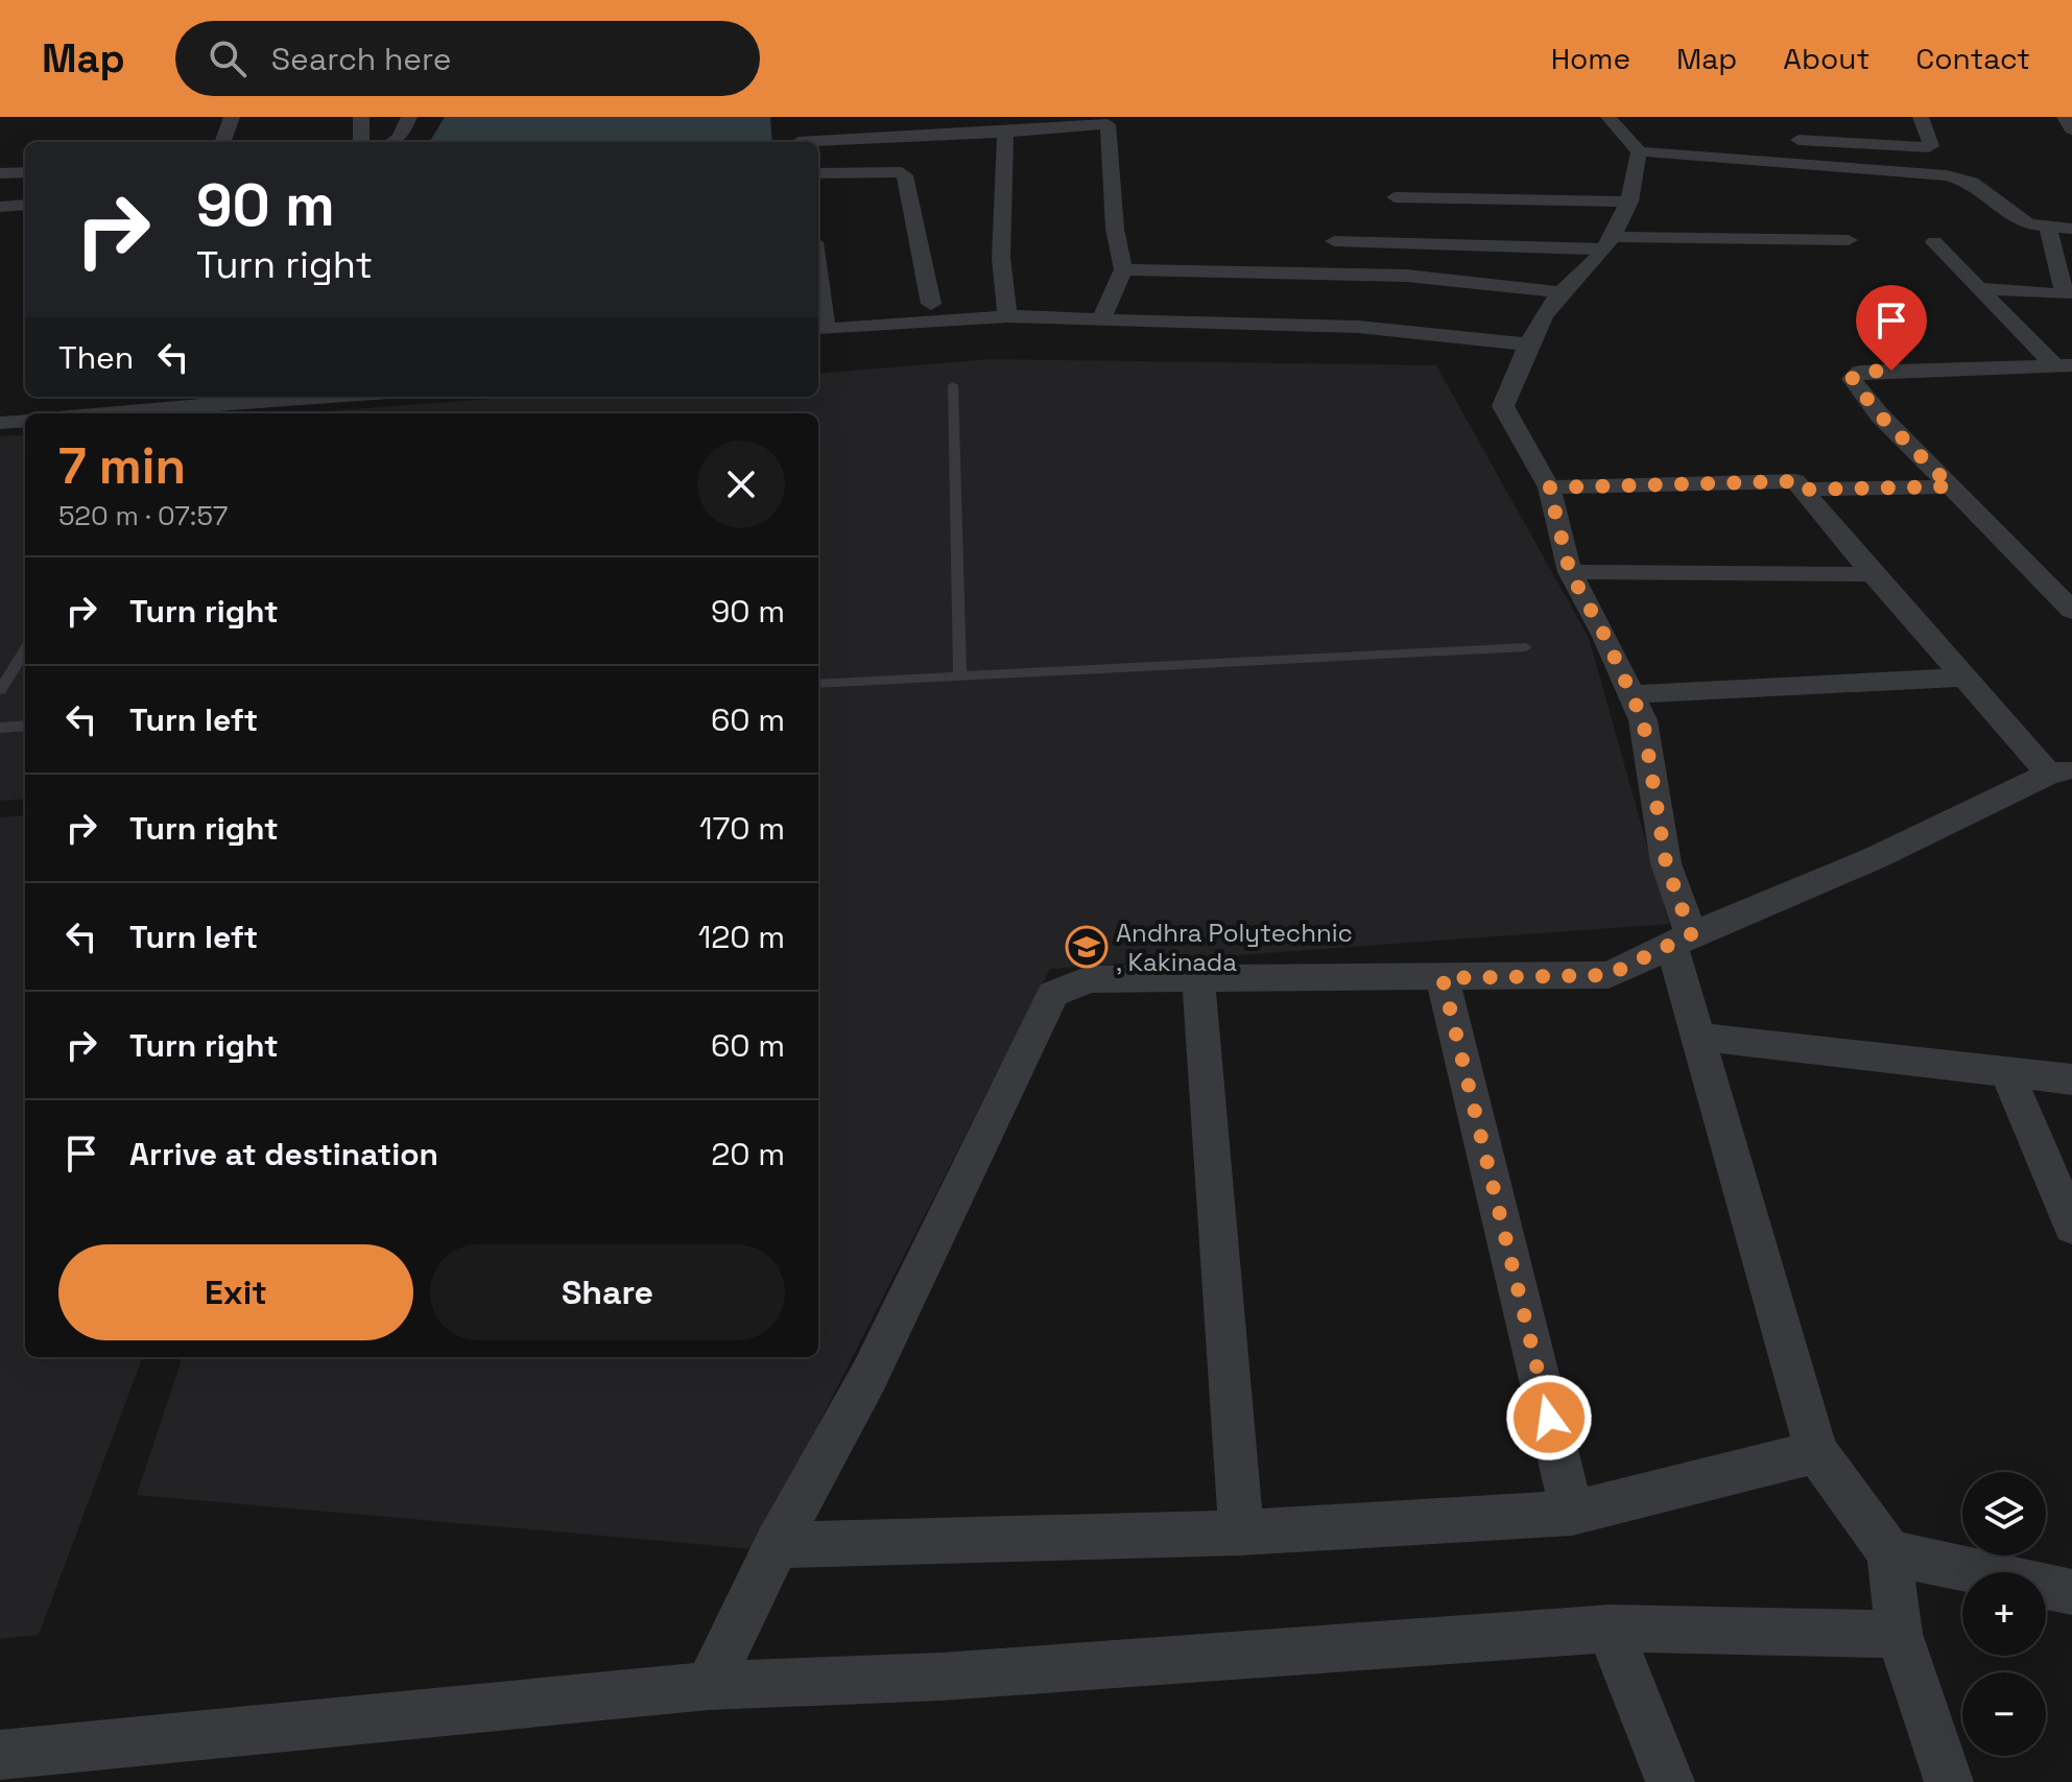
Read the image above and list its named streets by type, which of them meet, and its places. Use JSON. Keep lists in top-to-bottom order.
{
  "places": {
    "school or university": ["Andhra Polytechnic , Kakinada"]
  },
  "page": {
    "header": "Map",
    "search": "Search here",
    "nav": [
      "Home",
      "Map",
      "About",
      "Contact"
    ],
    "turn": ["90 m", "Turn right"],
    "then": "Then",
    "heading": ["7 min", "520 m · 07:57"],
    "list": [
      {
        "name": "Turn right",
        "value": "90 m"
      },
      {
        "name": "Turn left",
        "value": "60 m"
      },
      {
        "name": "Turn right",
        "value": "170 m"
      },
      {
        "name": "Turn left",
        "value": "120 m"
      },
      {
        "name": "Turn right",
        "value": "60 m"
      },
      {
        "name": "Arrive at destination",
        "value": "20 m"
      }
    ],
    "buttons": ["Exit", "Share"],
    "map_buttons": ["+", "−"]
  }
}
